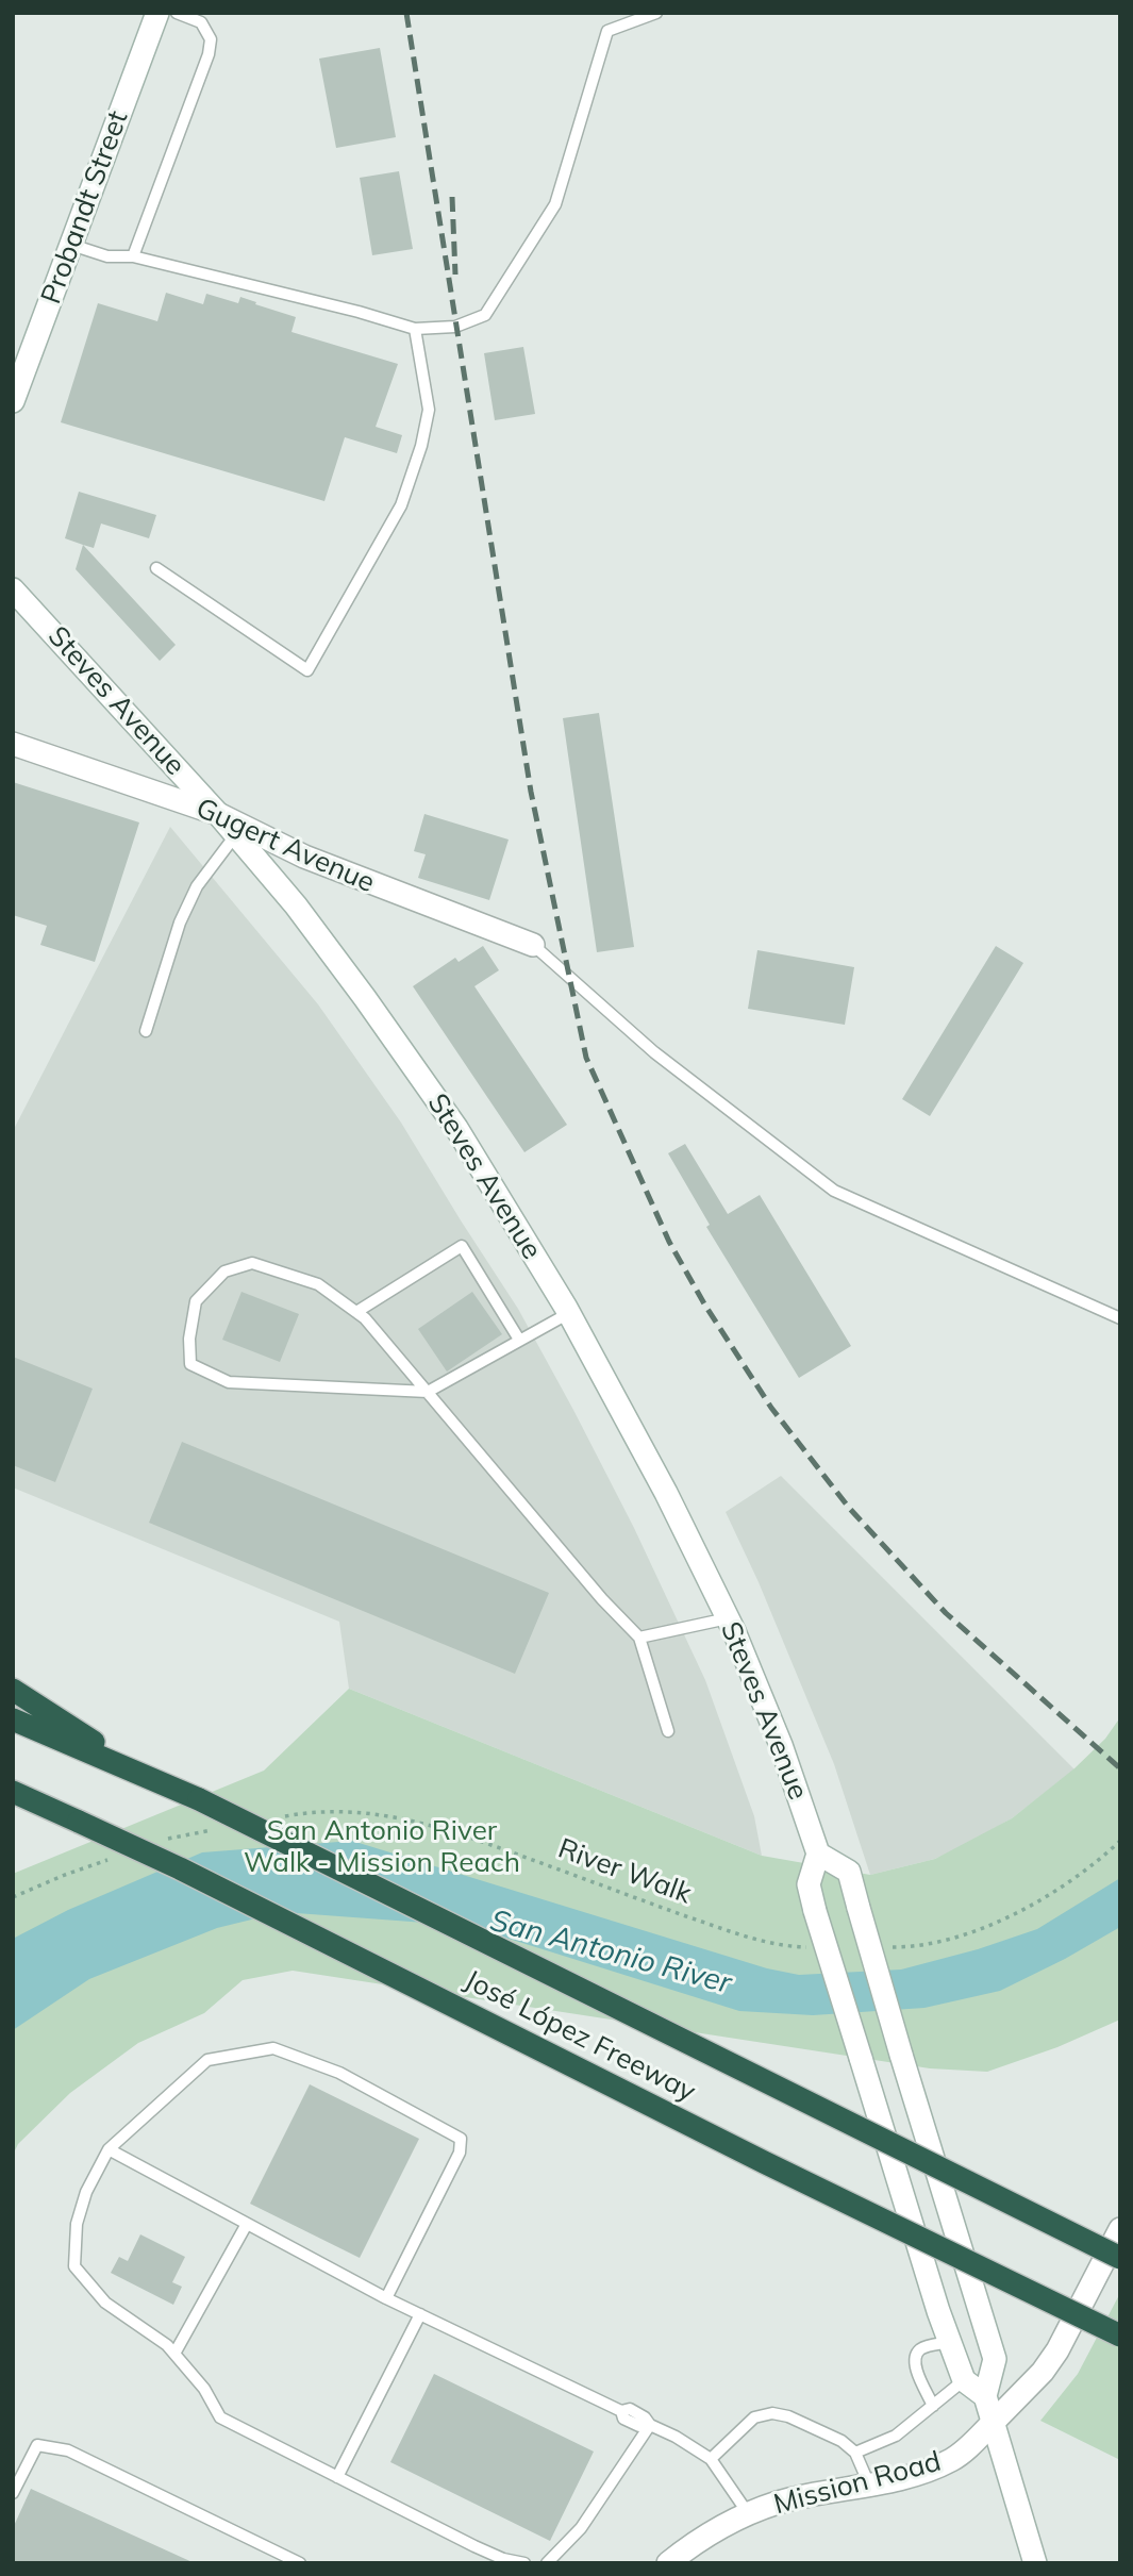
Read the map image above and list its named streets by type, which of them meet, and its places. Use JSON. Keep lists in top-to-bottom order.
{
  "streets": {
    "highway": ["José López Freeway"],
    "main road": [
      "Probandt Street",
      "Steves Avenue",
      "Gugert Avenue",
      "Mission Road"
    ],
    "path": ["River Walk"]
  },
  "crossings": [
    ["Steves Avenue", "Gugert Avenue"]
  ],
  "water": ["San Antonio River"],
  "parks": ["San Antonio River Walk - Mission Reach"]
}
